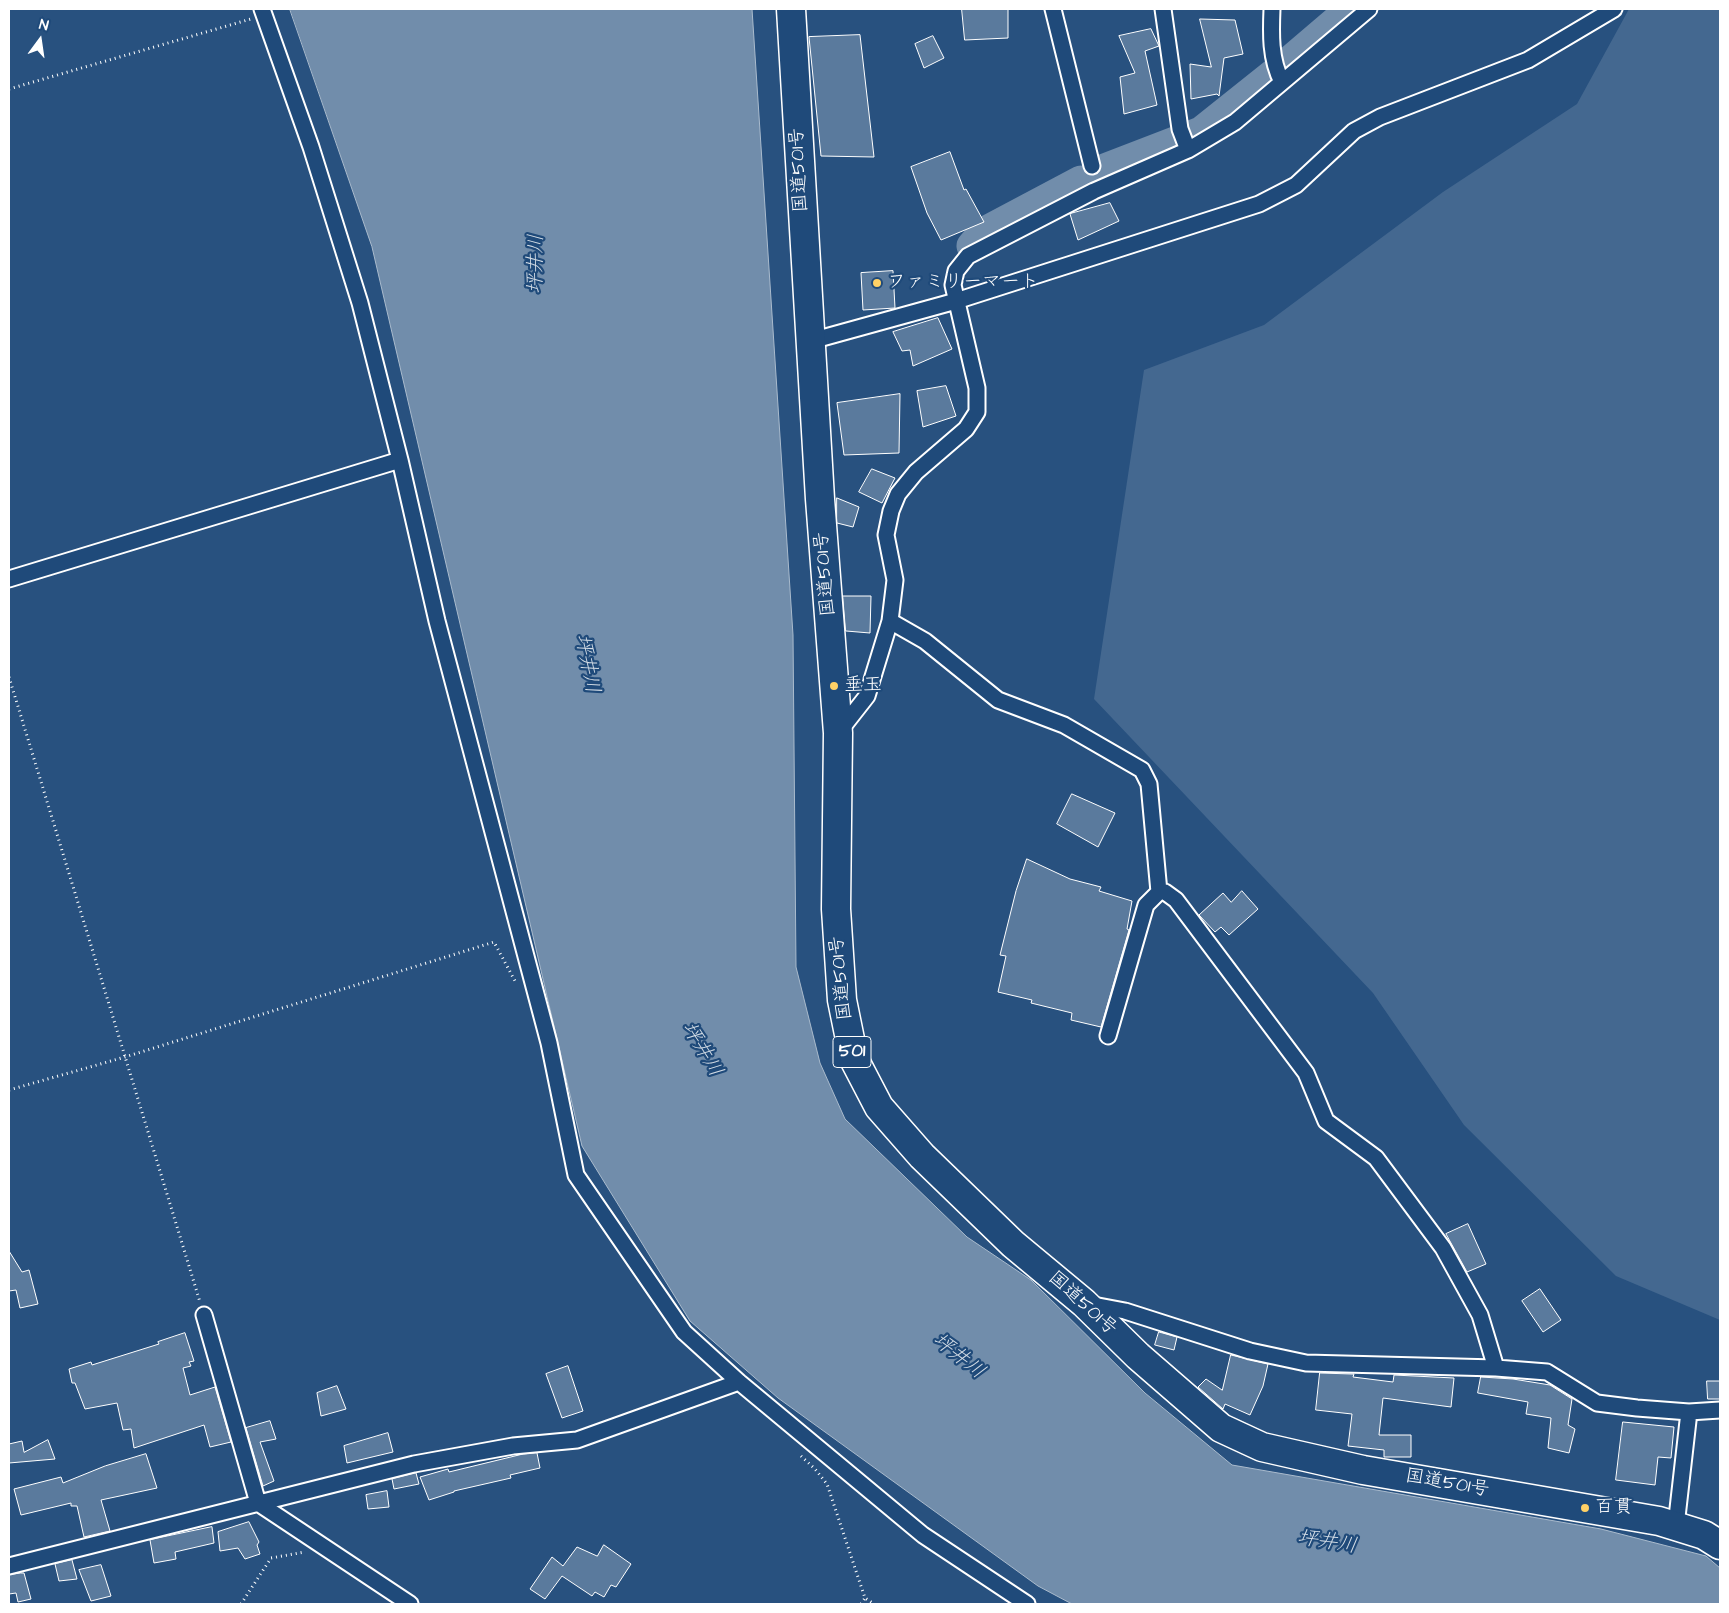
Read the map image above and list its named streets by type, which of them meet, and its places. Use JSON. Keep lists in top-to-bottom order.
{
  "streets": {
    "highway": ["国道501号", "501"]
  },
  "water": ["坪井川"],
  "places": ["ファミリーマート", "垂玉", "百貫"],
  "north": "top"
}
